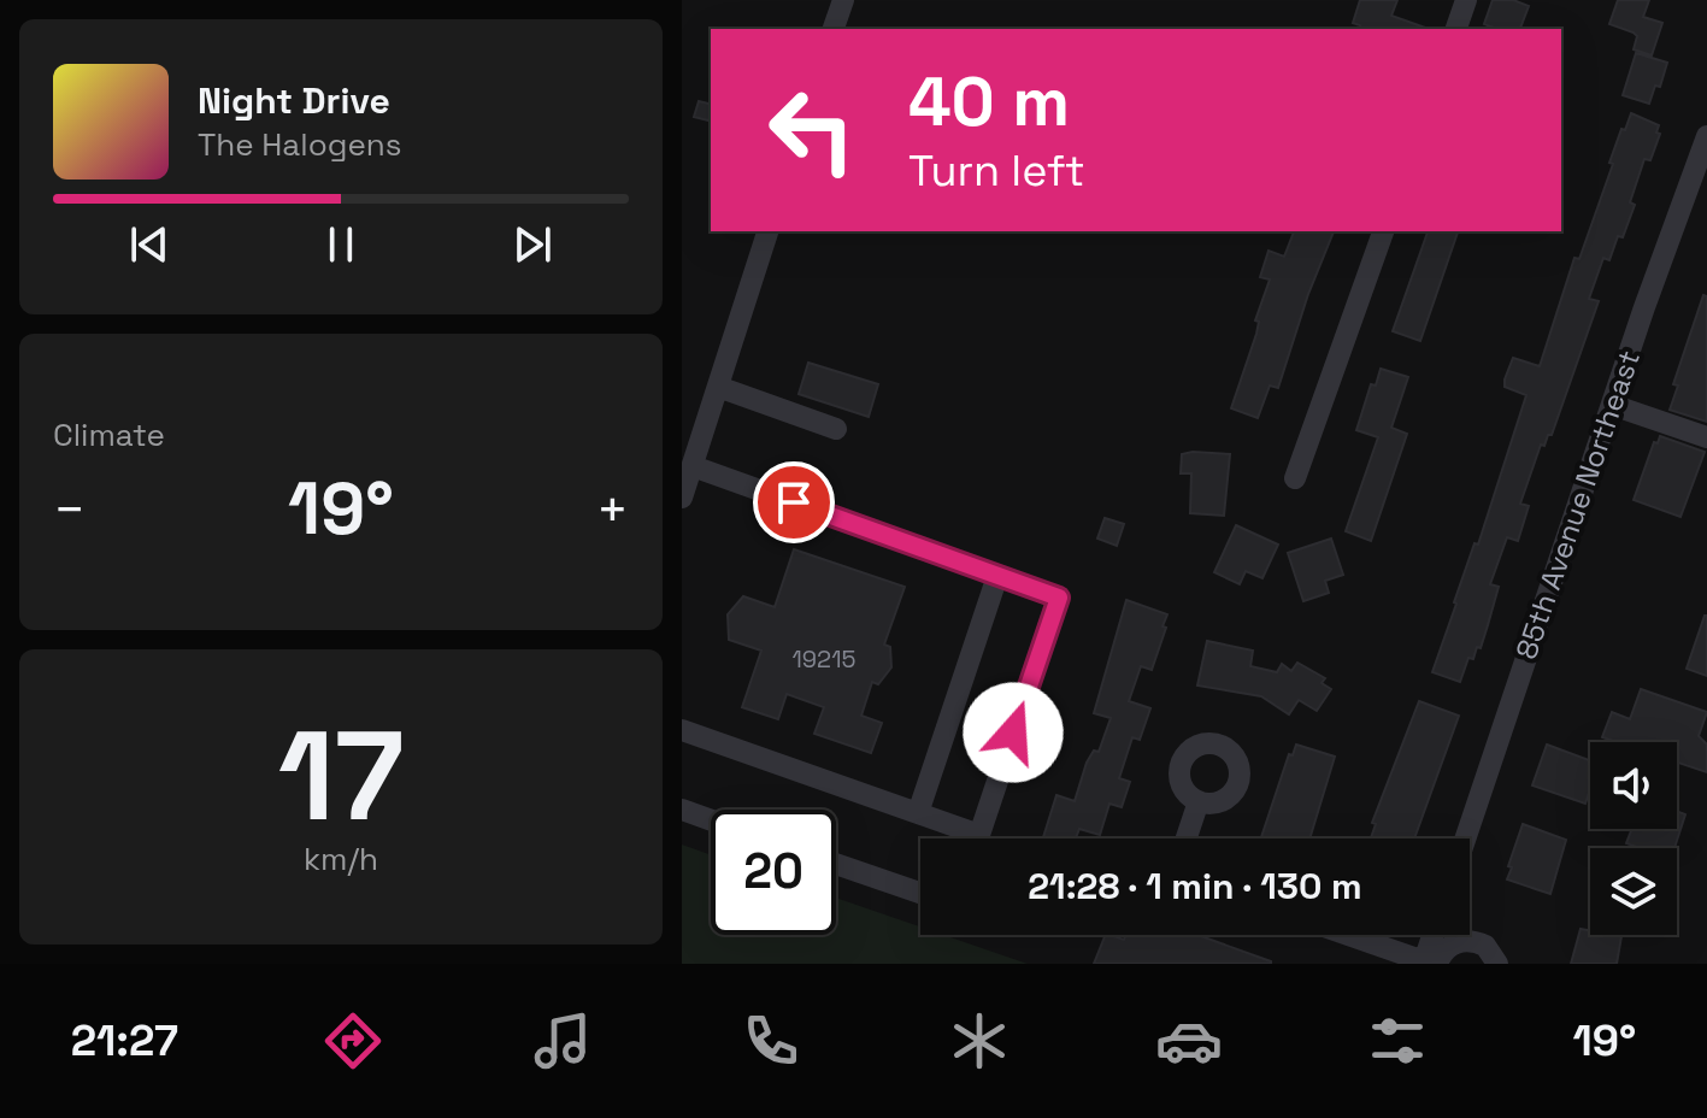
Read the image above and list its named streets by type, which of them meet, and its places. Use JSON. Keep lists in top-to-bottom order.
{
  "streets": {
    "street": ["85th Avenue Northeast"]
  },
  "house_numbers": ["19215"],
  "page": {
    "turn": ["40 m", "Turn left"],
    "song": ["Night Drive", "The Halogens"],
    "tile": [
      "Climate",
      ["17", "km/h"]
    ],
    "heat": ["−", "19°", "+"],
    "limit": "20",
    "trip": "21:28 · 1 min · 130 m",
    "tabs": ["21:27", "19°"]
  }
}
